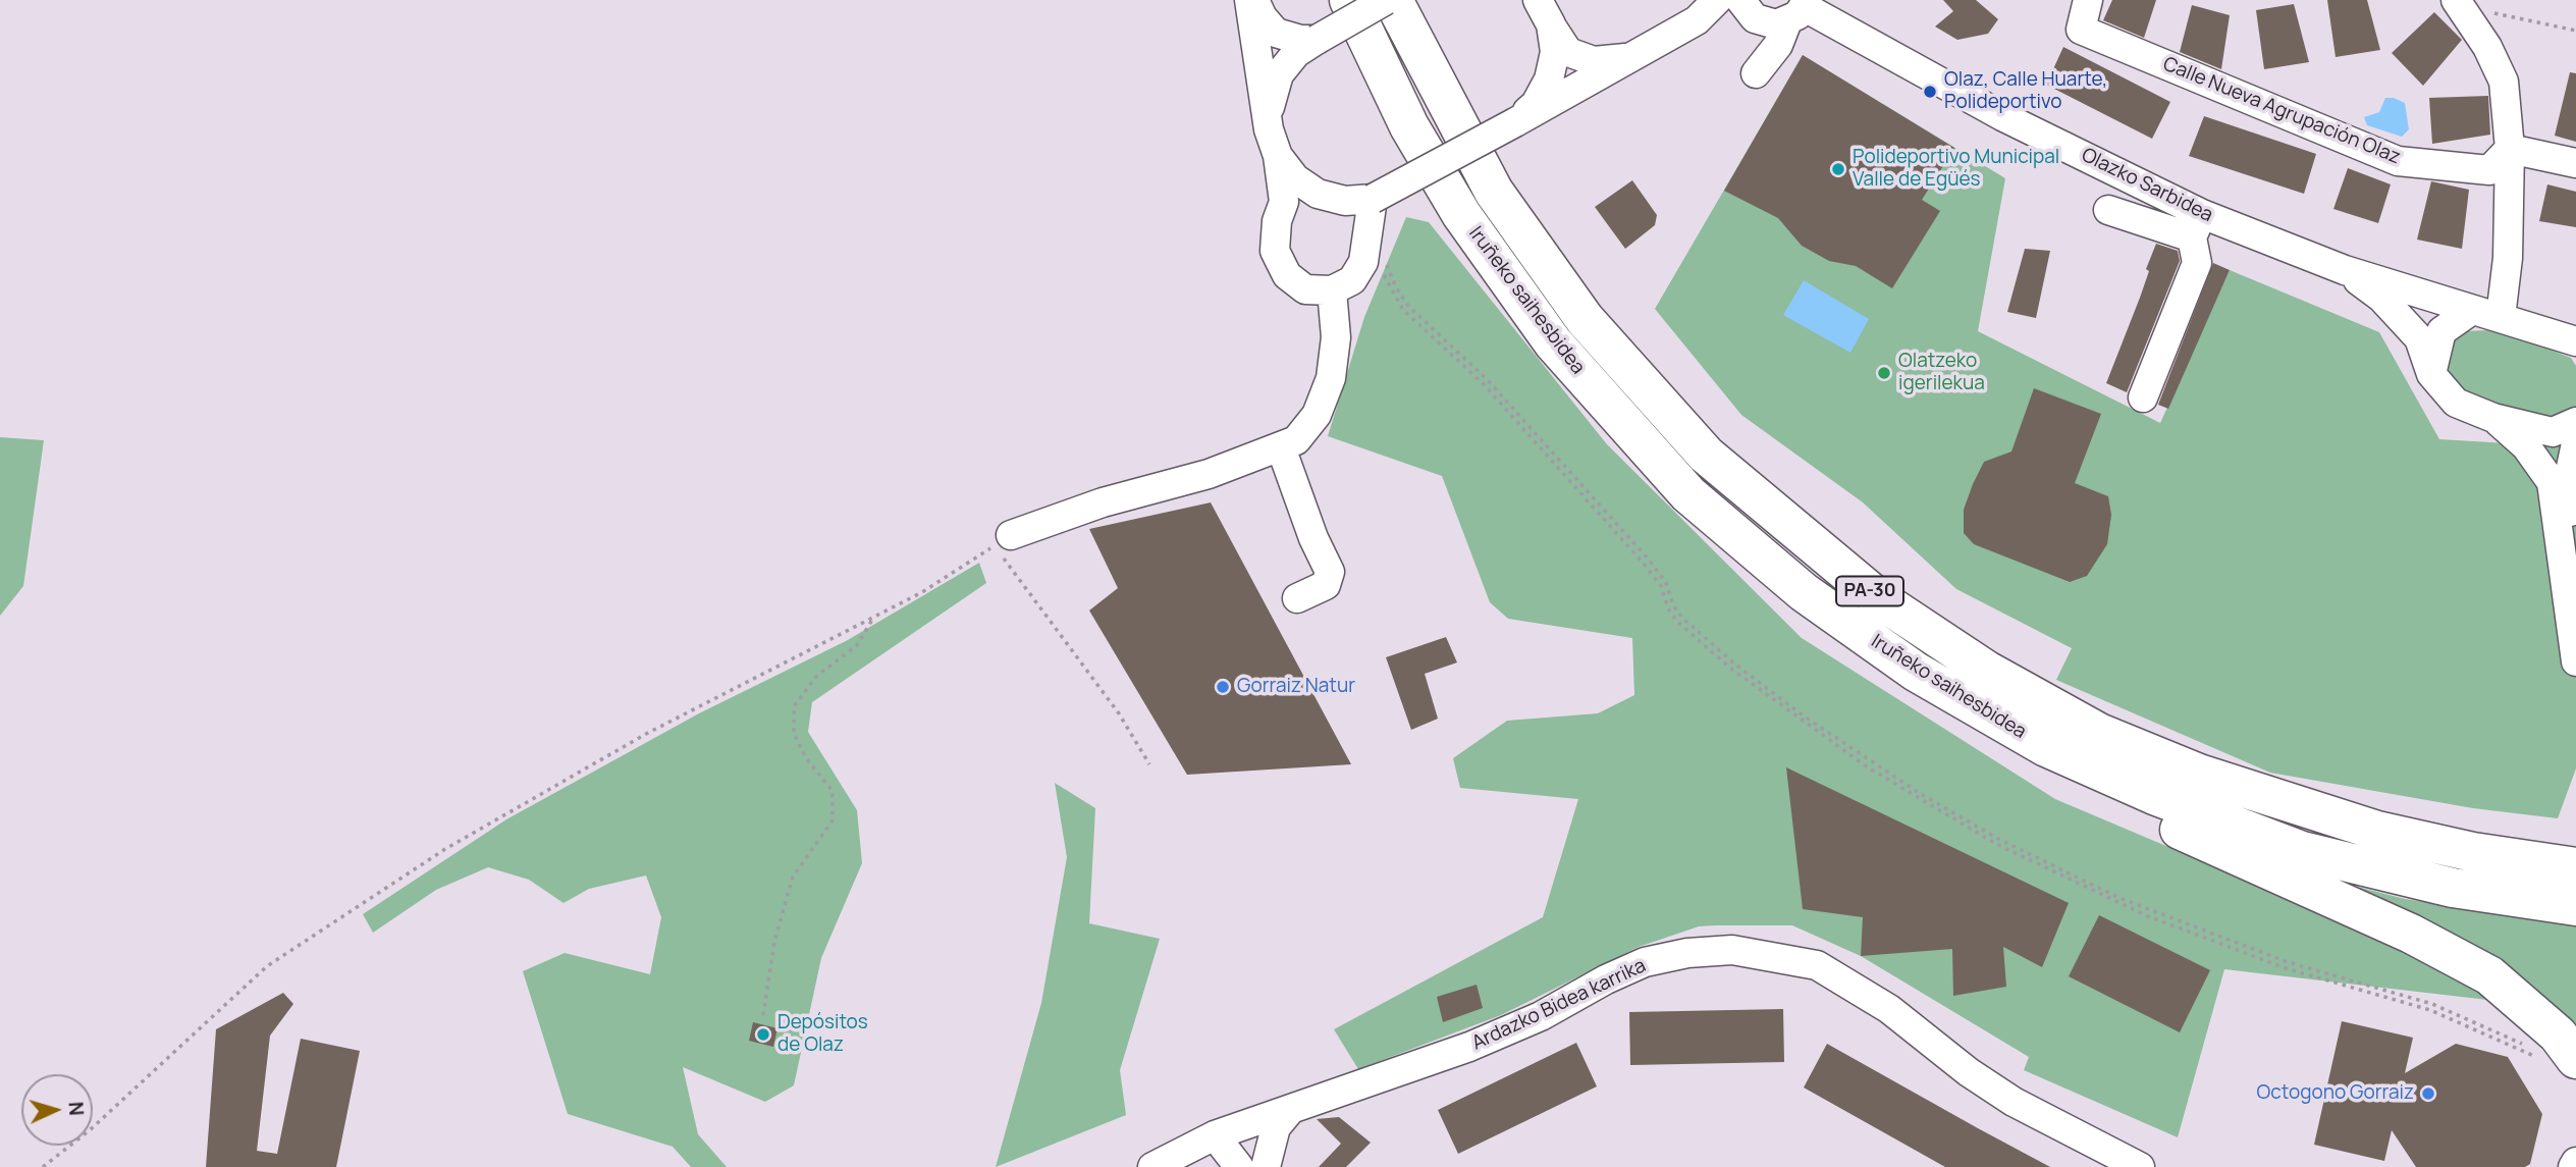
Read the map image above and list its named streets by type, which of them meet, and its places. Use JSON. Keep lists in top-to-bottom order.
{
  "streets": {
    "highway": ["Iruñeko saihesbidea", "PA-30"],
    "street": ["Calle Nueva Agrupación Olaz", "Olazko Sarbidea", "Ardazko Bidea karrika"]
  },
  "places": [
    "Olaz, Calle Huarte, Polideportivo",
    "Polideportivo Municipal Valle de Egüés",
    "Olatzeko igerilekua",
    "Gorraiz Natur",
    "Depósitos de Olaz",
    "Octogono Gorraiz"
  ],
  "north": "right"
}
